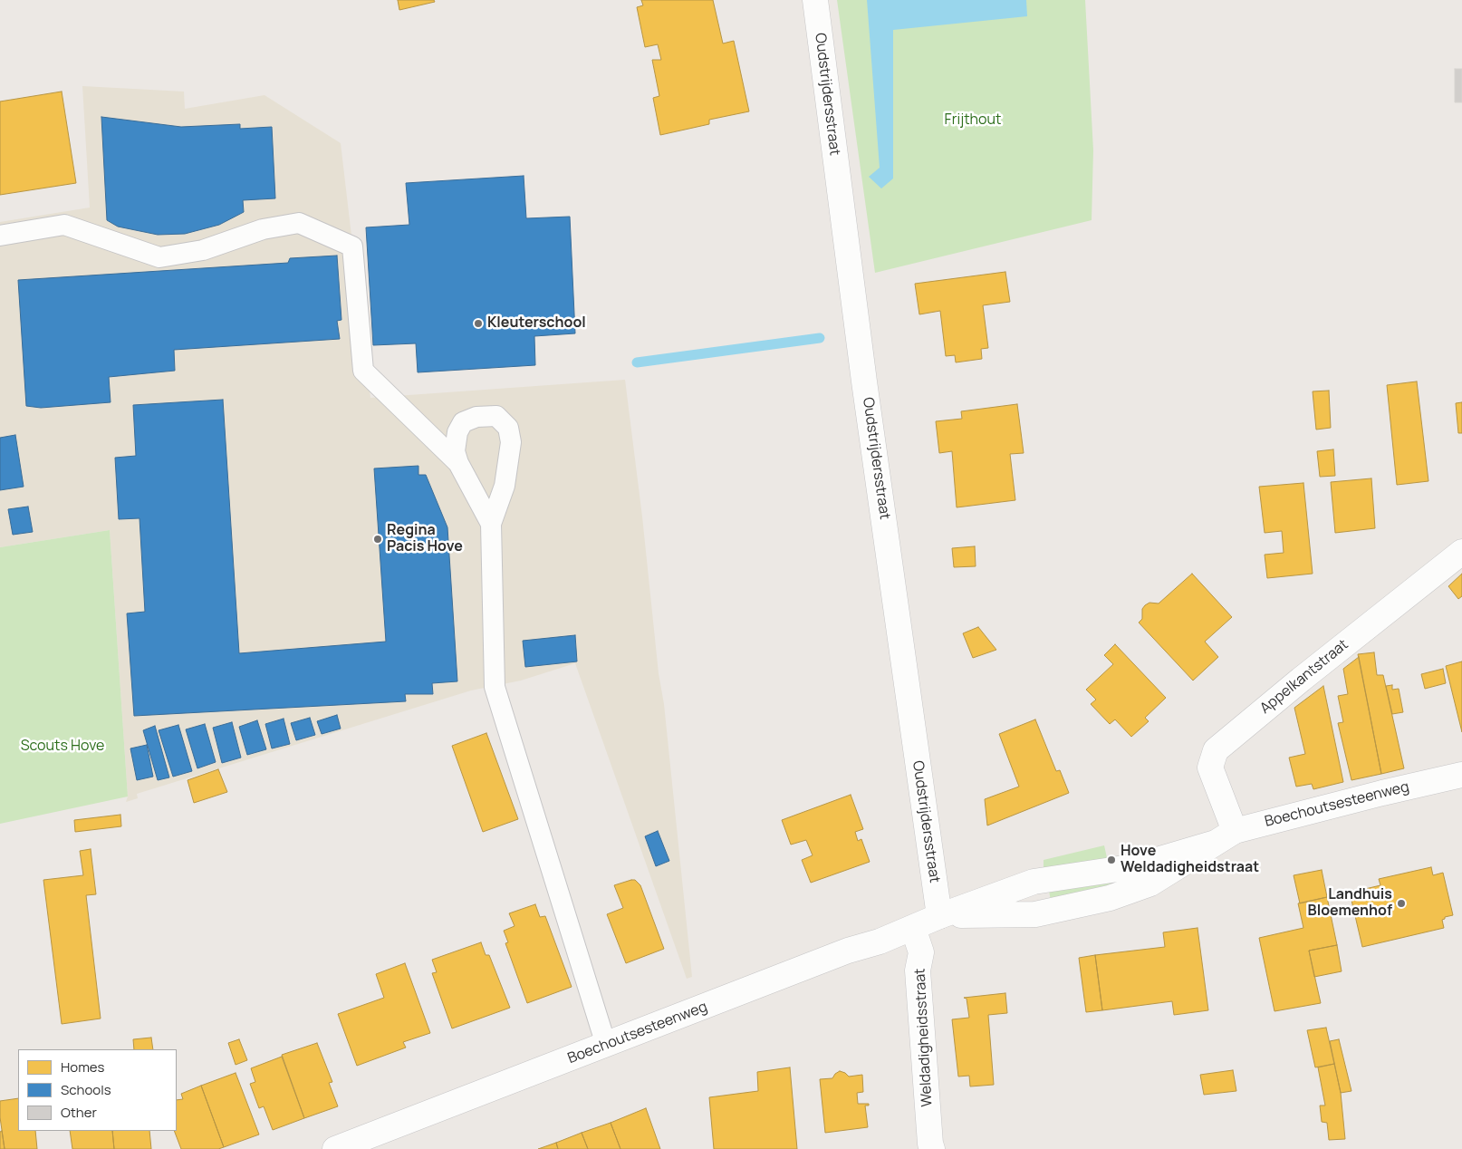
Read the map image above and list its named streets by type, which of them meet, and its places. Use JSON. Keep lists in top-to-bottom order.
{
  "streets": {
    "street": [
      "Oudstrijdersstraat",
      "Appelkantstraat",
      "Boechoutsesteenweg",
      "Weldadigheidsstraat"
    ]
  },
  "crossings": [
    ["Oudstrijdersstraat", "Boechoutsesteenweg"],
    ["Appelkantstraat", "Boechoutsesteenweg"],
    ["Boechoutsesteenweg", "Weldadigheidsstraat"]
  ],
  "parks": ["Frijthout", "Scouts Hove"],
  "places": [
    "Kleuterschool",
    "Regina Pacis Hove",
    "Hove Weldadigheidstraat",
    "Landhuis Bloemenhof"
  ],
  "legend": ["Homes", "Schools", "Other"]
}
